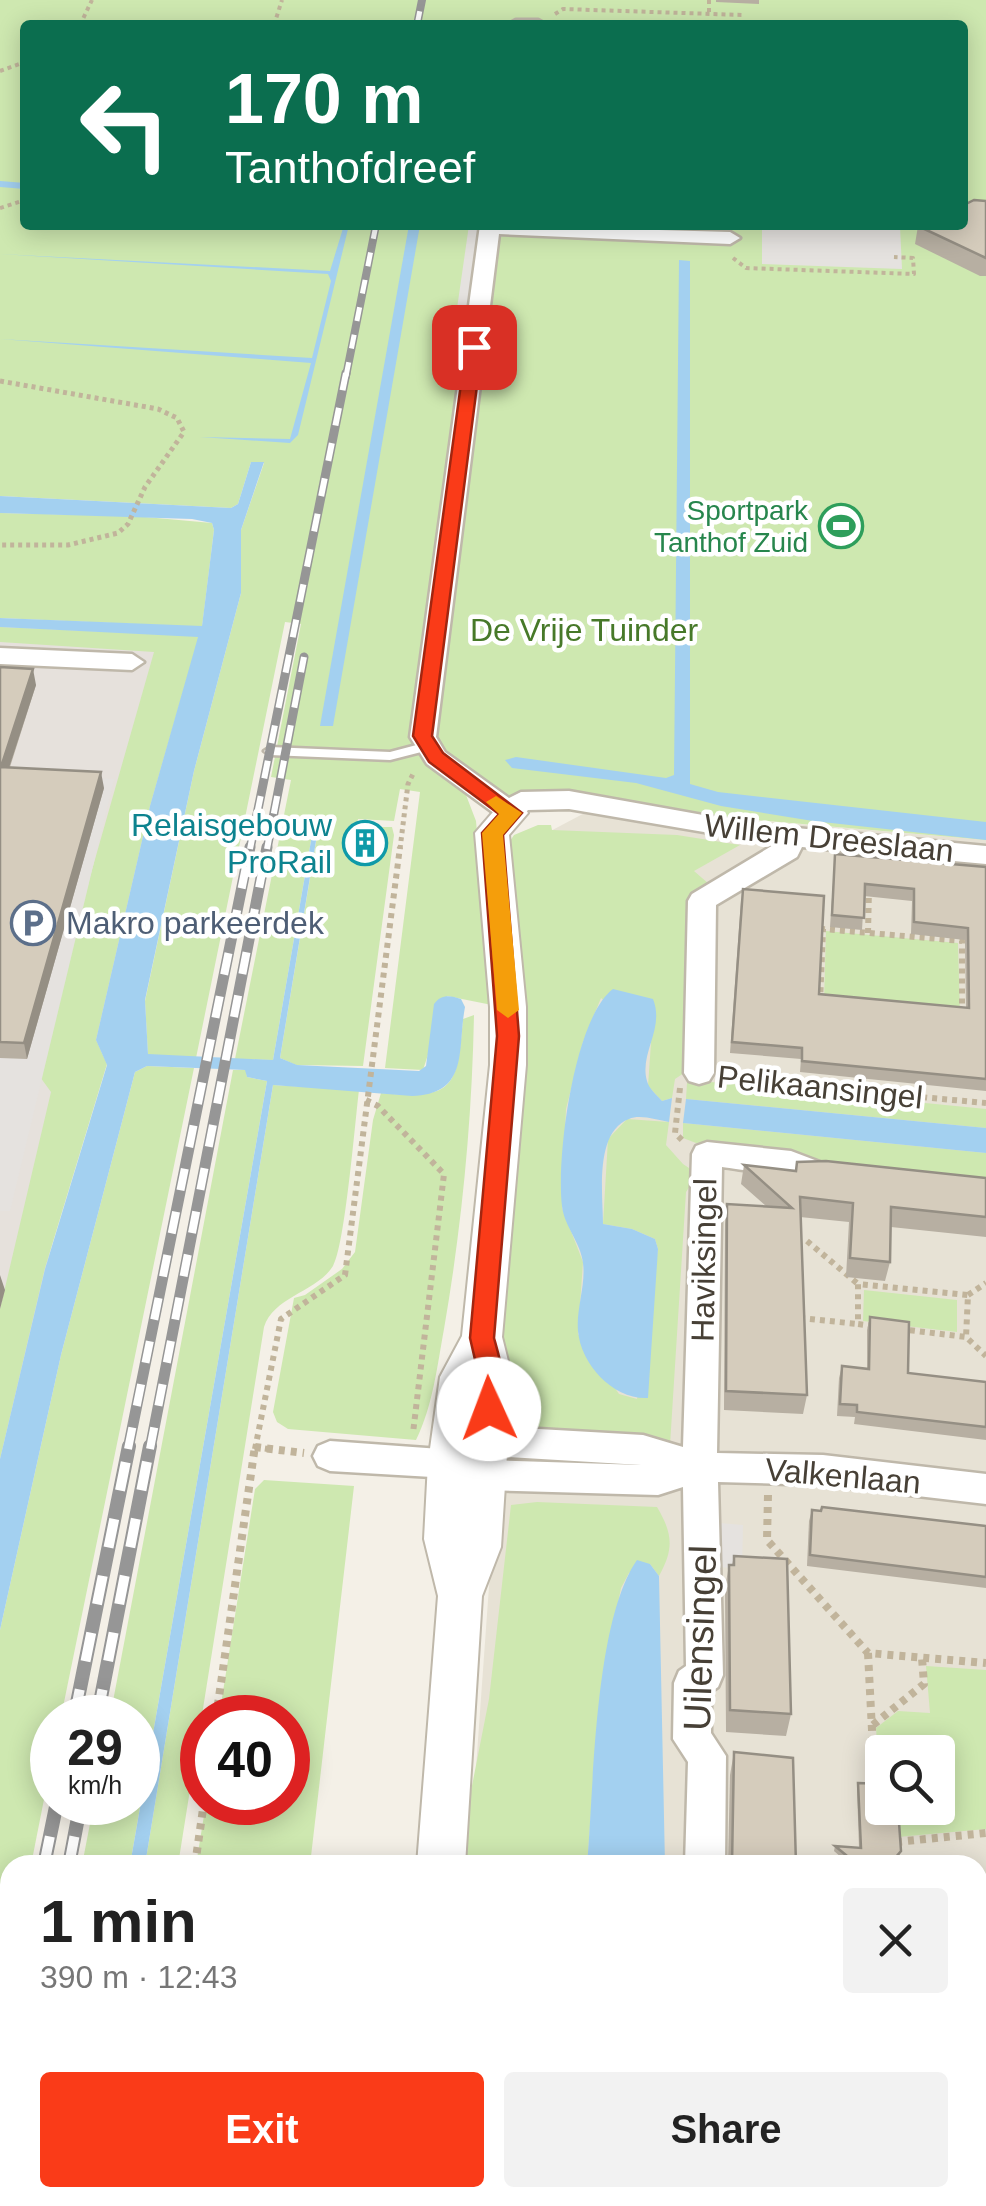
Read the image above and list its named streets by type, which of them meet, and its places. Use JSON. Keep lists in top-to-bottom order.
{
  "streets": {
    "street": [
      "Willem Dreeslaan",
      "Pelikaansingel",
      "Haviksingel",
      "Valkenlaan",
      "Uilensingel"
    ]
  },
  "crossings": [
    ["Willem Dreeslaan", "Pelikaansingel"],
    ["Haviksingel", "Valkenlaan"],
    ["Haviksingel", "Uilensingel"],
    ["Valkenlaan", "Uilensingel"]
  ],
  "parks": ["De Vrije Tuinder"],
  "places": {
    "sports": ["Sportpark Tanthof Zuid"],
    "building": ["Relaisgebouw ProRail"],
    "parking": ["Makro parkeerdek"]
  },
  "page": {
    "turn": ["170 m", "Tanthofdreef"],
    "speed": "29 km/h",
    "limit": "40",
    "heading": ["1 min", "390 m · 12:43"],
    "buttons": ["Exit", "Share"]
  }
}
